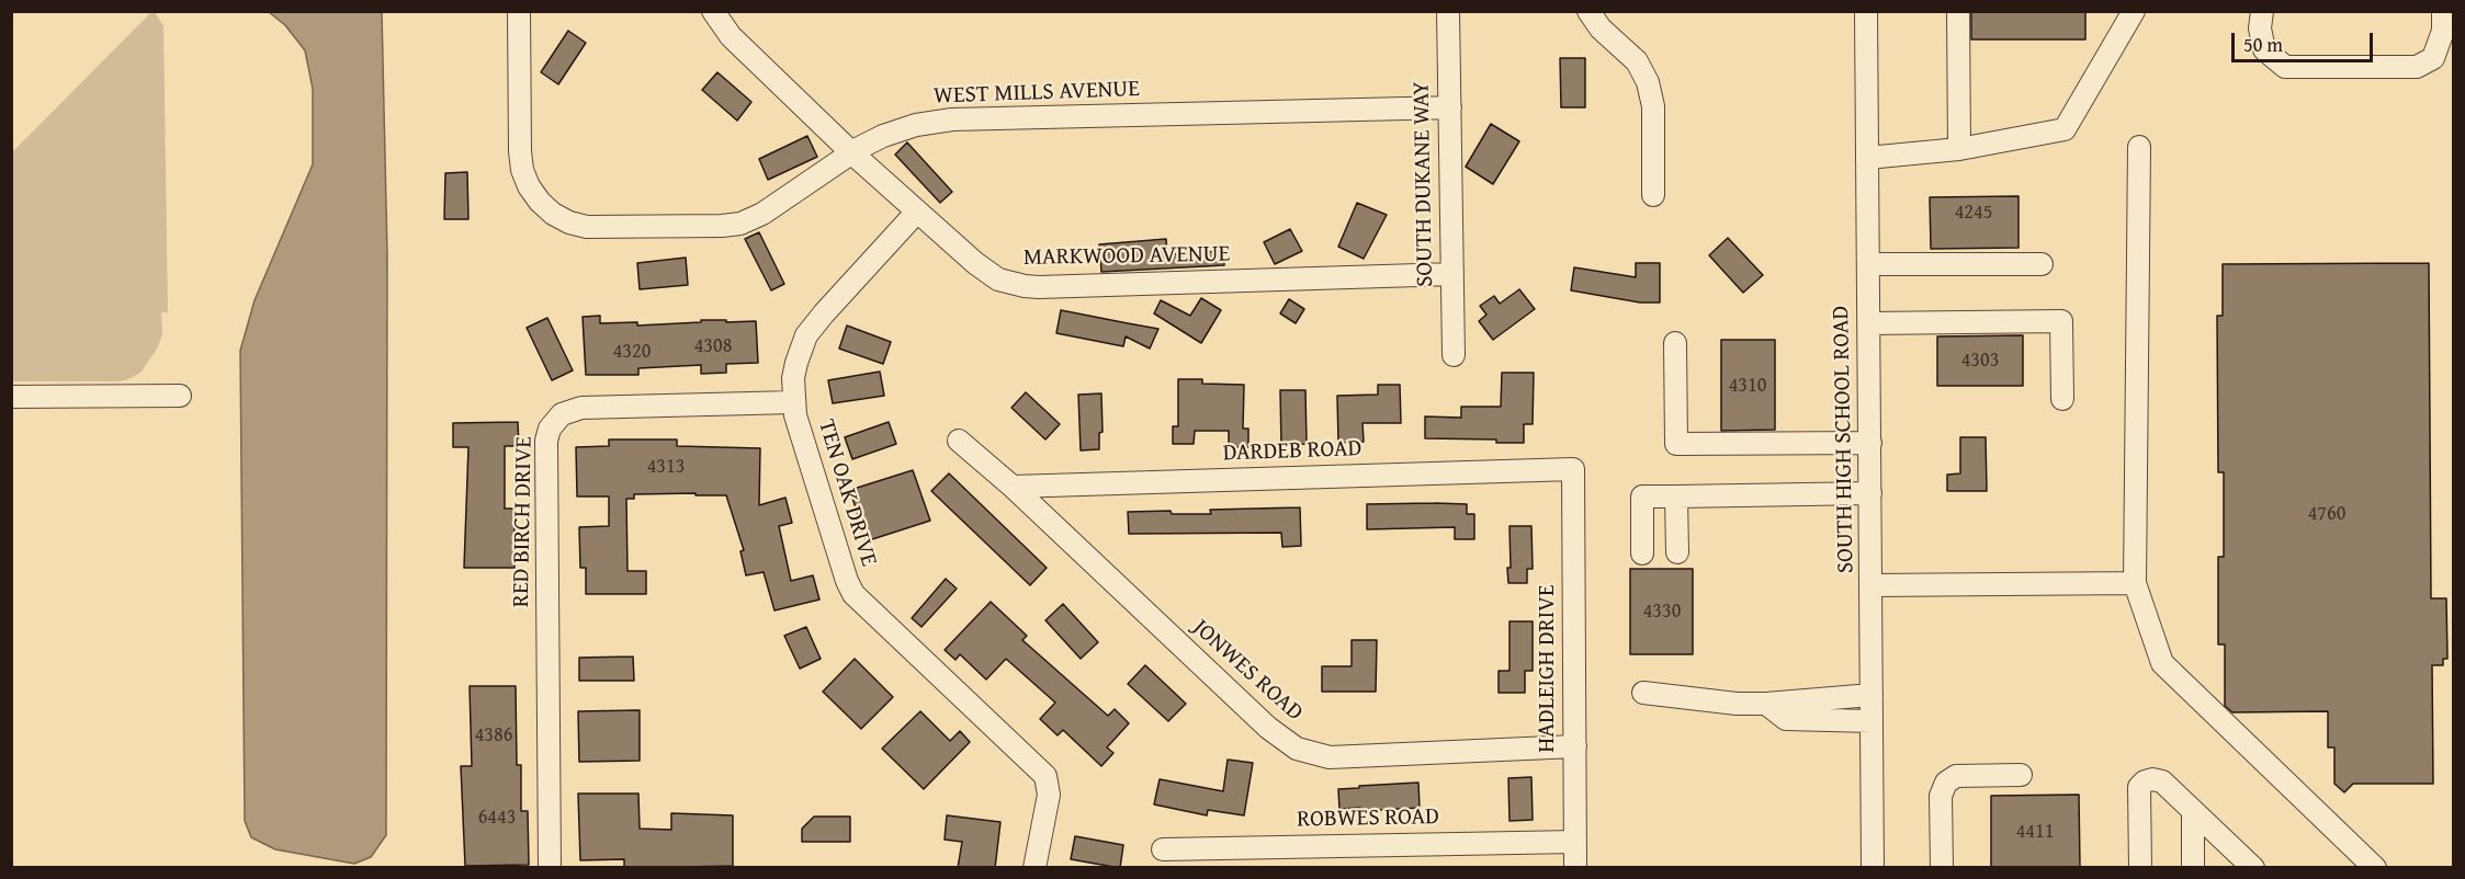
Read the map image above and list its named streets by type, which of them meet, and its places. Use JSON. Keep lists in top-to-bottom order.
{
  "streets": {
    "street": [
      "WEST MILLS AVENUE",
      "SOUTH DUKANE WAY",
      "MARKWOOD AVENUE",
      "SOUTH HIGH SCHOOL ROAD",
      "DARDEB ROAD",
      "TEN OAK DRIVE",
      "RED BIRCH DRIVE",
      "HADLEIGH DRIVE",
      "JONWES ROAD",
      "ROBWES ROAD"
    ]
  },
  "crossings": [
    ["WEST MILLS AVENUE", "SOUTH DUKANE WAY"],
    ["WEST MILLS AVENUE", "MARKWOOD AVENUE"],
    ["SOUTH DUKANE WAY", "MARKWOOD AVENUE"],
    ["MARKWOOD AVENUE", "TEN OAK DRIVE"],
    ["DARDEB ROAD", "HADLEIGH DRIVE"],
    ["DARDEB ROAD", "JONWES ROAD"],
    ["TEN OAK DRIVE", "RED BIRCH DRIVE"],
    ["HADLEIGH DRIVE", "JONWES ROAD"],
    ["HADLEIGH DRIVE", "ROBWES ROAD"]
  ],
  "house_numbers": [
    "4245",
    "4308",
    "4320",
    "4303",
    "4310",
    "4313",
    "4760",
    "4330",
    "4386",
    "6443",
    "4411"
  ],
  "scale_bar": "50 m"
}
